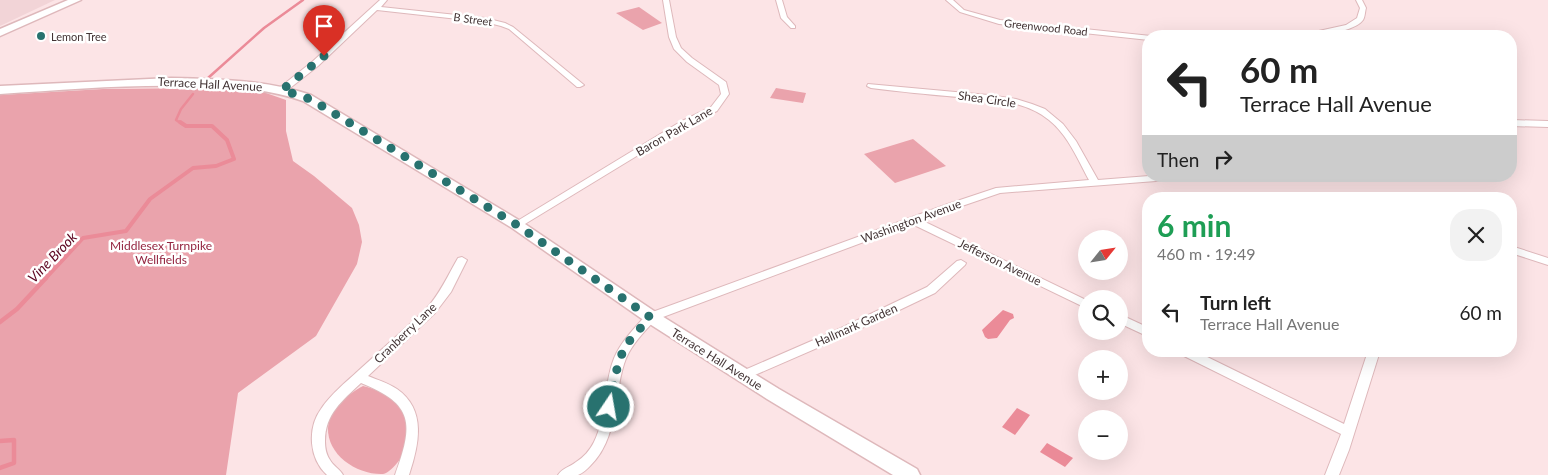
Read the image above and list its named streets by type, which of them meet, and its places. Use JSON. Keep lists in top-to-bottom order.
{
  "streets": {
    "main road": ["Terrace Hall Avenue"],
    "street": [
      "B Street",
      "Greenwood Road",
      "Shea Circle",
      "Baron Park Lane",
      "Washington Avenue",
      "Jefferson Avenue",
      "Hallmark Garden",
      "Cranberry Lane"
    ]
  },
  "crossings": [
    ["Terrace Hall Avenue", "Baron Park Lane"],
    ["Terrace Hall Avenue", "Washington Avenue"],
    ["Terrace Hall Avenue", "Hallmark Garden"],
    ["Shea Circle", "Washington Avenue"],
    ["Washington Avenue", "Jefferson Avenue"]
  ],
  "water": ["Vine Brook"],
  "parks": ["Middlesex Turnpike Wellfields"],
  "places": ["Lemon Tree"],
  "north": "top right",
  "page": {
    "turn": ["60 m", "Terrace Hall Avenue"],
    "then": "Then",
    "heading": ["6 min", "460 m · 19:49"],
    "map_buttons": ["+", "−"],
    "list": [
      {
        "name": "Turn left",
        "note": "Terrace Hall Avenue",
        "value": "60 m"
      }
    ]
  }
}
